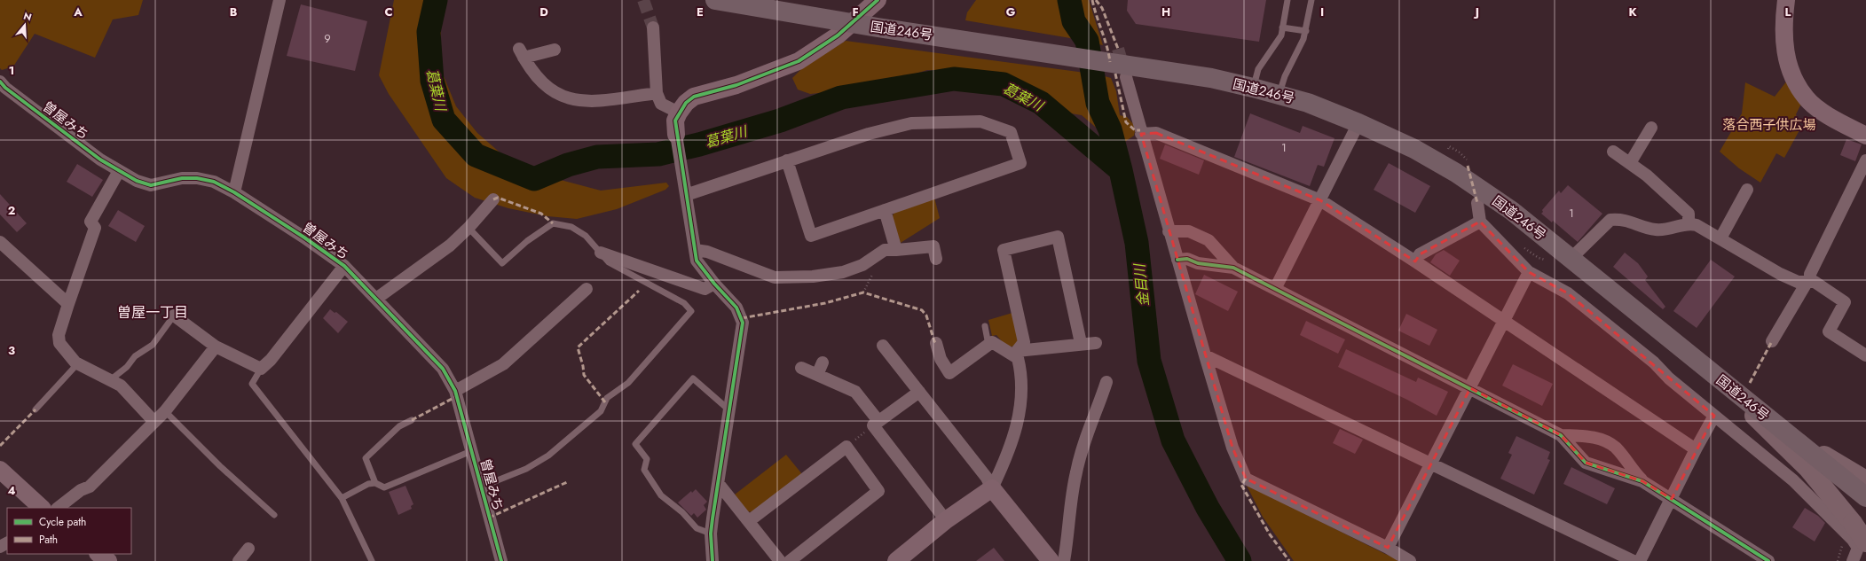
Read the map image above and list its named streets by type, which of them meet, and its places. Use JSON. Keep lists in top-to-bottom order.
{
  "streets": {
    "highway": ["国道246号"],
    "street": ["曽屋みち"]
  },
  "districts": ["曽屋一丁目"],
  "water": ["葛葉川", "金目川"],
  "parks": ["落合西子供広場"],
  "house_numbers": ["9", "1", "1"],
  "legend": ["Cycle path", "Path"],
  "north": "top",
  "grid": {
    "columns": [
      "A",
      "B",
      "C",
      "D",
      "E",
      "F",
      "G",
      "H",
      "I",
      "J",
      "K",
      "L"
    ],
    "rows": [
      "1",
      "2",
      "3",
      "4"
    ]
  }
}
